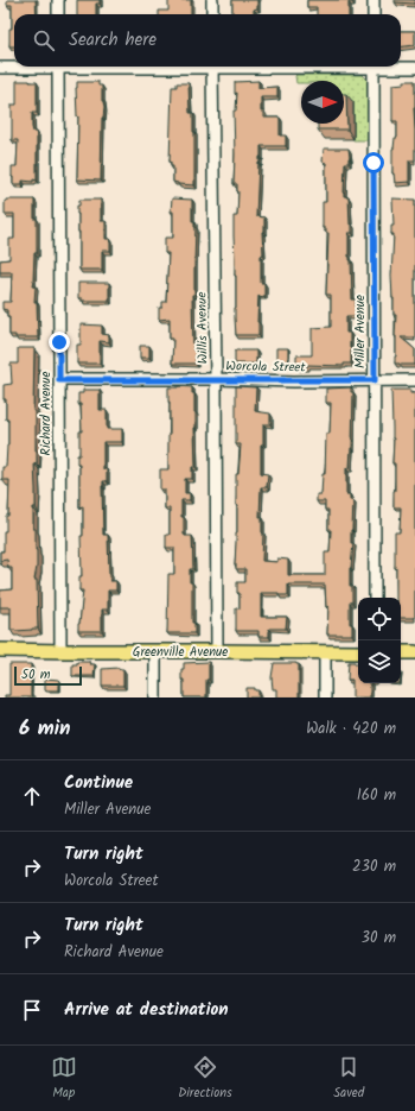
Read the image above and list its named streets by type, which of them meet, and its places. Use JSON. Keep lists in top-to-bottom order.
{
  "streets": {
    "main road": ["Greenville Avenue"],
    "street": [
      "Willis Avenue",
      "Miller Avenue",
      "Worcola Street",
      "Richard Avenue"
    ]
  },
  "crossings": [
    ["Willis Avenue", "Worcola Street"],
    ["Willis Avenue", "Greenville Avenue"],
    ["Miller Avenue", "Worcola Street"],
    ["Worcola Street", "Richard Avenue"],
    ["Richard Avenue", "Greenville Avenue"]
  ],
  "scale_bar": "50 m",
  "north": "right",
  "page": {
    "search": "Search here",
    "scale": "50 m",
    "heading": ["6 min", "Walk · 420 m"],
    "list": [
      ["Continue", "Miller Avenue", "160 m"],
      ["Turn right", "Worcola Street", "230 m"],
      ["Turn right", "Richard Avenue", "30 m"],
      "Arrive at destination"
    ],
    "nav": ["Map", "Directions", "Saved"]
  }
}
